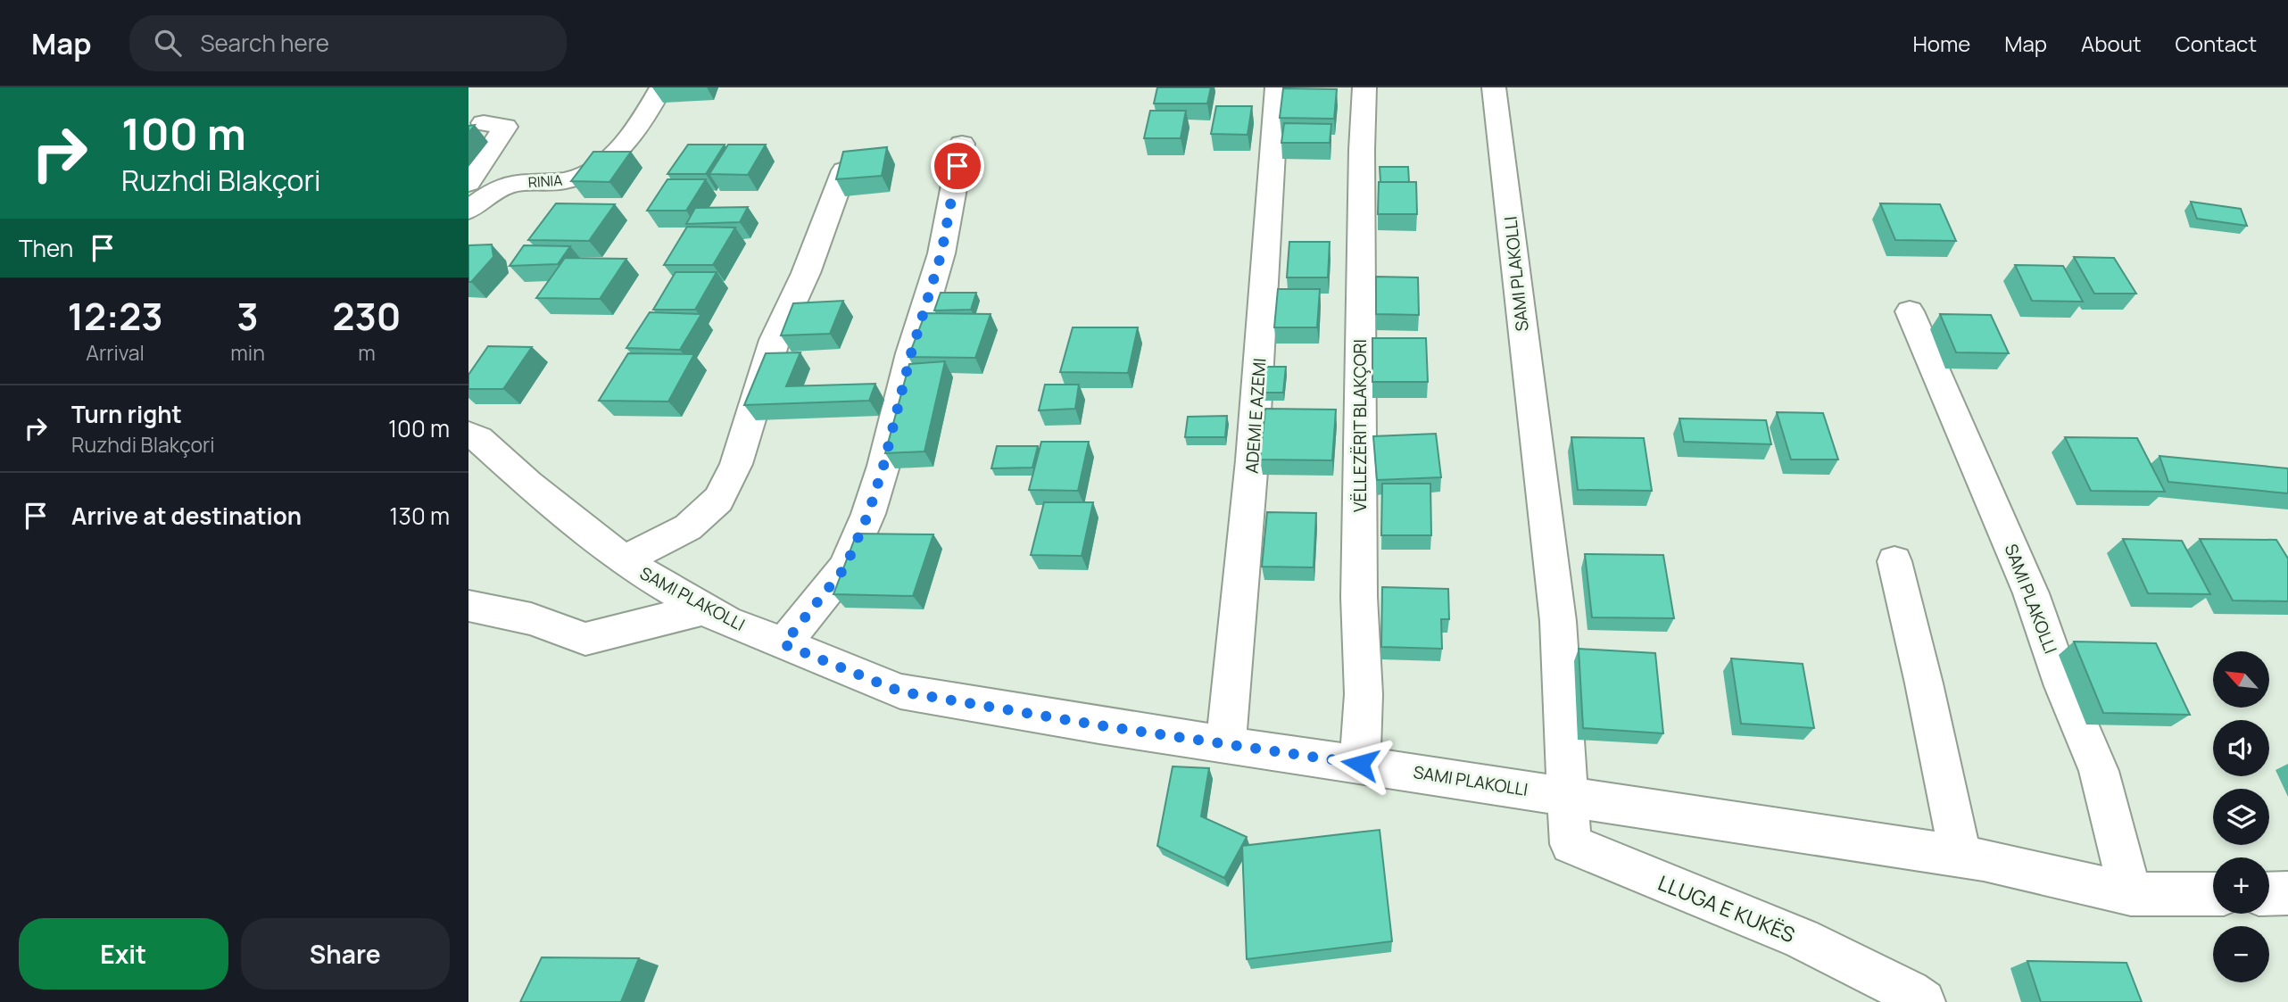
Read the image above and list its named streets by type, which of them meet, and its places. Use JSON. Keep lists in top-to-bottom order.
{
  "streets": {
    "street": [
      "RINIA",
      "SAMI PLAKOLLI",
      "ADEMI E AZEMI",
      "VËLLEZËRIT BLAKÇORI",
      "LLUGA E KUKËS"
    ]
  },
  "crossings": [
    ["SAMI PLAKOLLI", "ADEMI E AZEMI"],
    ["SAMI PLAKOLLI", "VËLLEZËRIT BLAKÇORI"],
    ["SAMI PLAKOLLI", "LLUGA E KUKËS"]
  ],
  "north": "top left",
  "page": {
    "header": "Map",
    "search": "Search here",
    "nav": [
      "Home",
      "Map",
      "About",
      "Contact"
    ],
    "turn": ["100 m", "Ruzhdi Blakçori"],
    "then": "Then",
    "eta": [
      "12:23",
      "Arrival",
      "3",
      "min",
      "230",
      "m"
    ],
    "list": [
      {
        "name": "Turn right",
        "note": "Ruzhdi Blakçori",
        "value": "100 m"
      },
      {
        "name": "Arrive at destination",
        "value": "130 m"
      }
    ],
    "map_buttons": ["+", "−"],
    "buttons": ["Exit", "Share"]
  }
}
